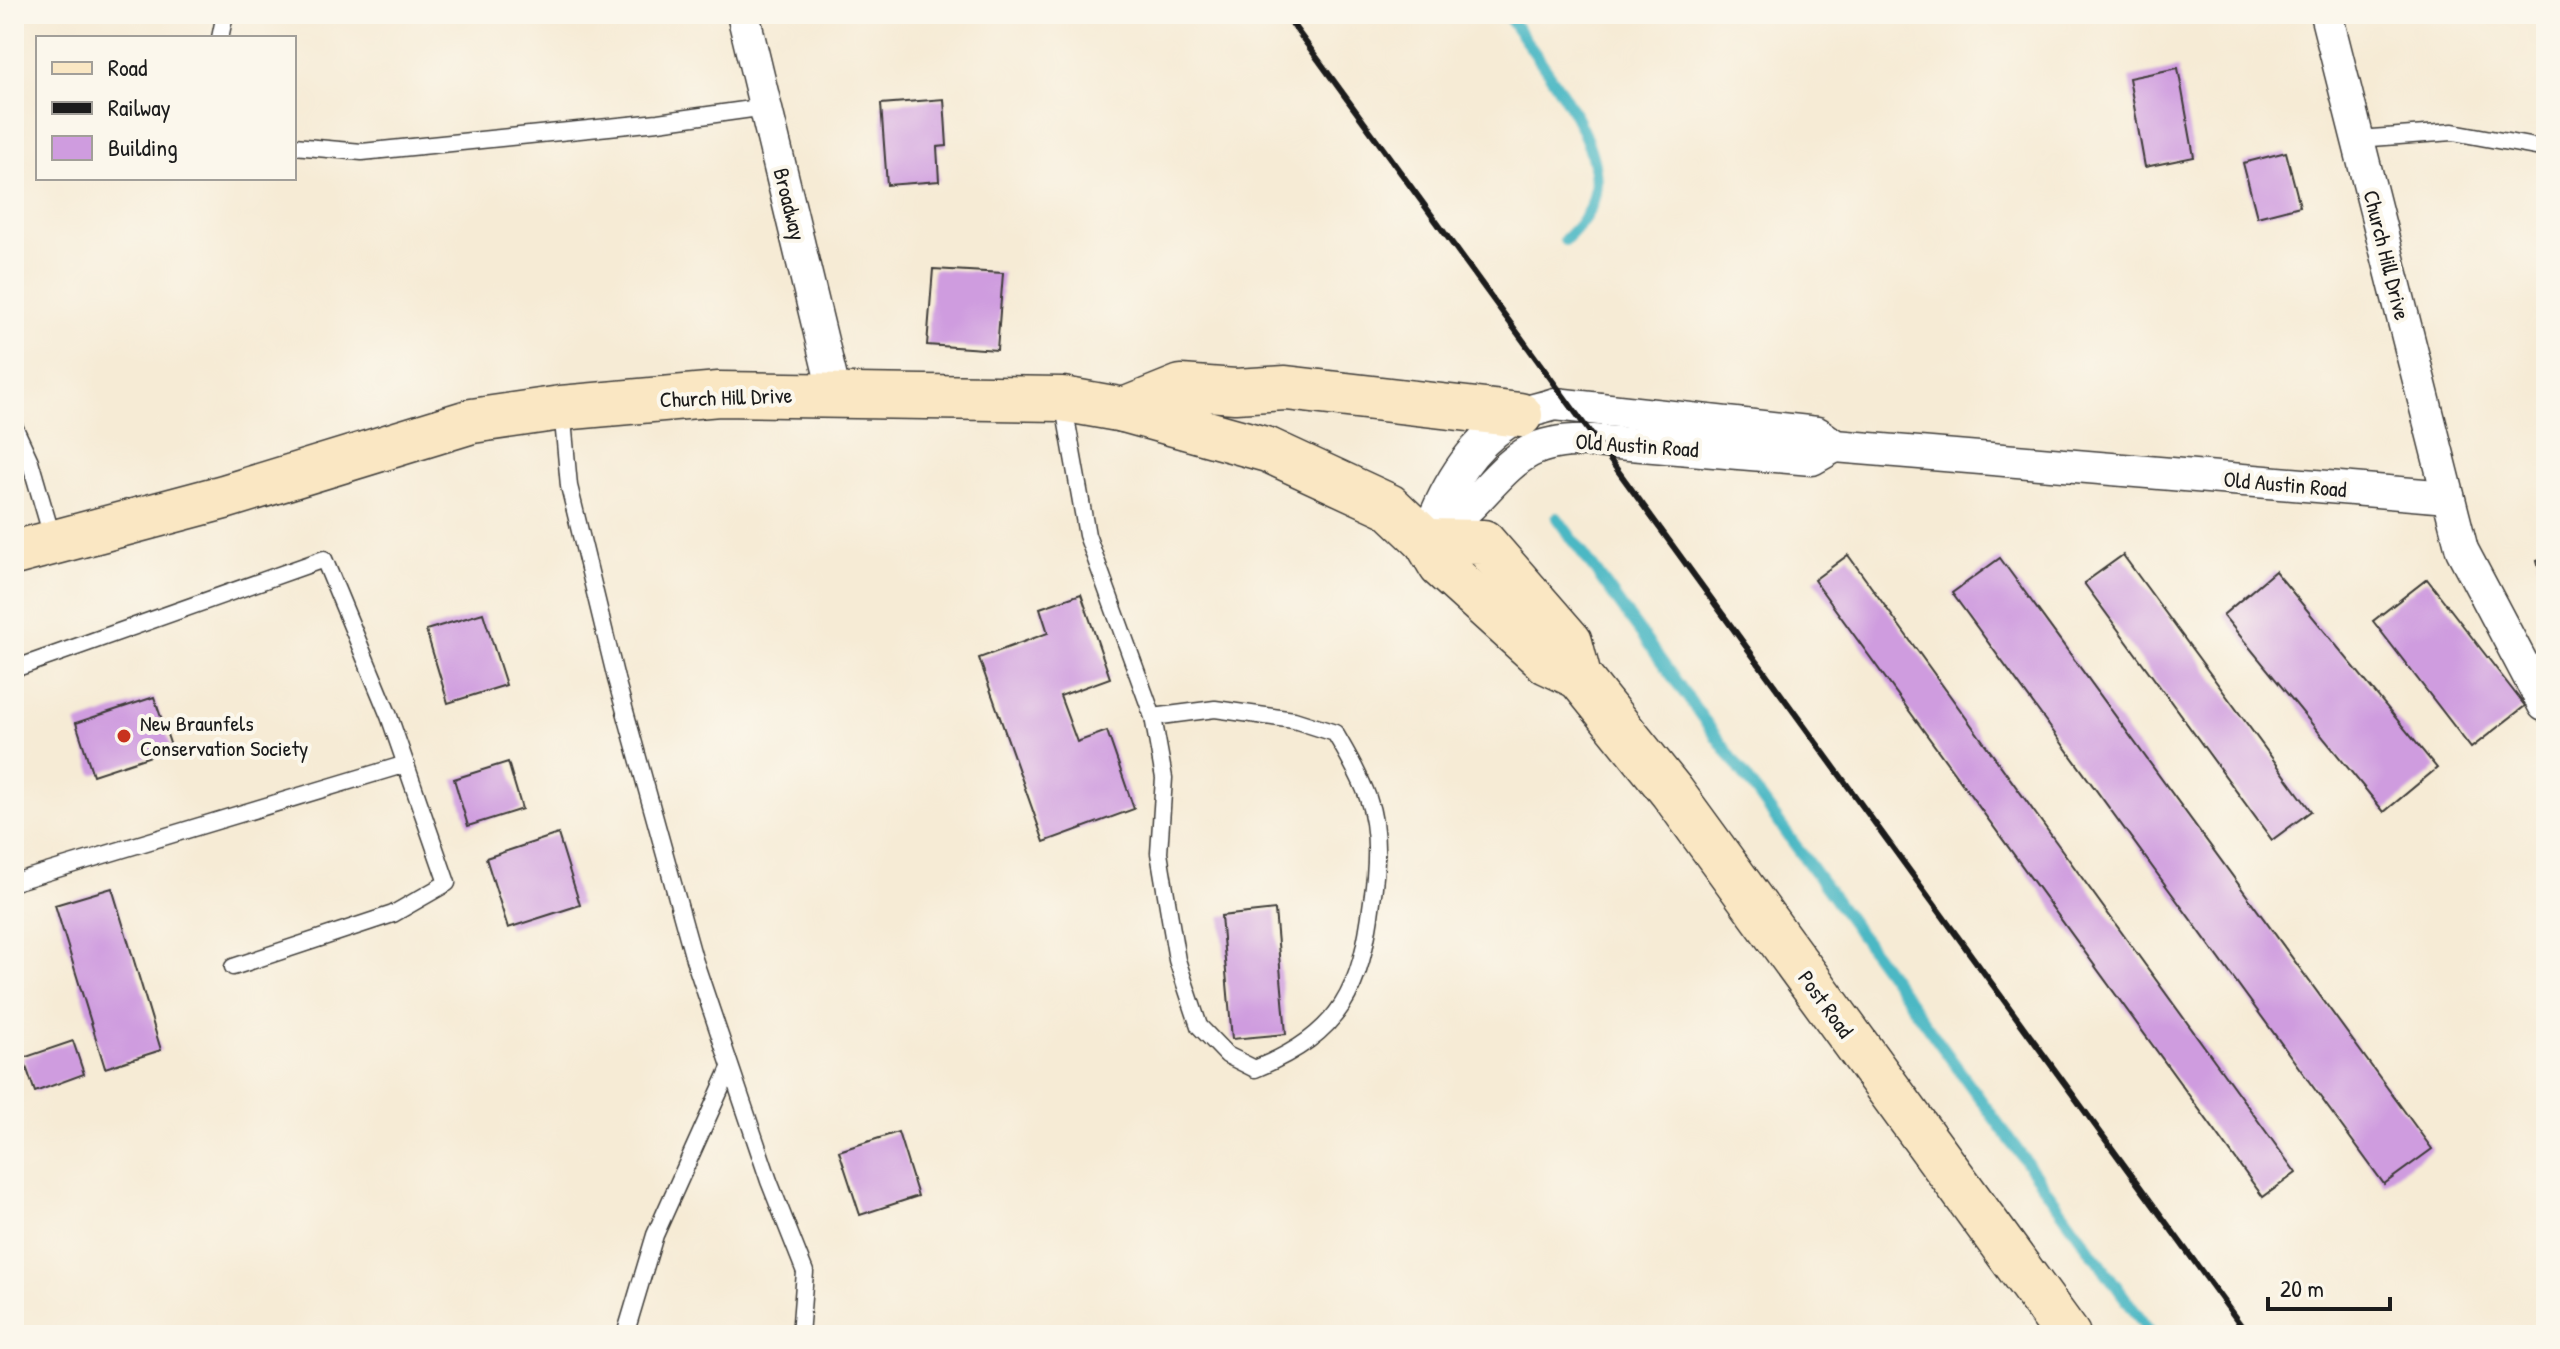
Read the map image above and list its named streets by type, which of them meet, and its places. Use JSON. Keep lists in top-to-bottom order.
{
  "streets": {
    "street": [
      "Broadway",
      "Church Hill Drive",
      "Old Austin Road",
      "Post Road"
    ]
  },
  "crossings": [
    ["Broadway", "Church Hill Drive"],
    ["Church Hill Drive", "Old Austin Road"],
    ["Church Hill Drive", "Post Road"],
    ["Old Austin Road", "Post Road"]
  ],
  "places": ["New Braunfels Conservation Society"],
  "legend": ["Road", "Railway", "Building"],
  "scale_bar": "20 m"
}
